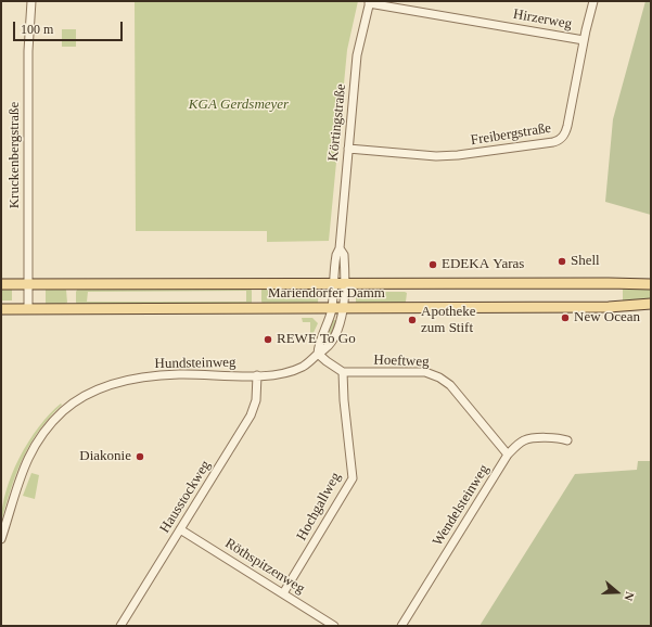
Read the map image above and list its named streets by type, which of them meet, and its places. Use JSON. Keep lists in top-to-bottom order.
{
  "streets": {
    "main road": ["Mariendorfer Damm"],
    "street": [
      "Hirzerweg",
      "Körtingstraße",
      "Freibergstraße",
      "Kruckenbergstraße",
      "Hoeftweg",
      "Hundsteinweg",
      "Hausstockweg",
      "Wendelsteinweg",
      "Hochgallweg",
      "Röthspitzenweg"
    ]
  },
  "crossings": [
    ["Hirzerweg", "Körtingstraße"],
    ["Hirzerweg", "Freibergstraße"],
    ["Körtingstraße", "Freibergstraße"],
    ["Körtingstraße", "Mariendorfer Damm"],
    ["Körtingstraße", "Hundsteinweg"],
    ["Kruckenbergstraße", "Mariendorfer Damm"],
    ["Mariendorfer Damm", "Hundsteinweg"],
    ["Hoeftweg", "Wendelsteinweg"],
    ["Hoeftweg", "Hochgallweg"],
    ["Hundsteinweg", "Hausstockweg"],
    ["Hausstockweg", "Röthspitzenweg"],
    ["Hochgallweg", "Röthspitzenweg"]
  ],
  "parks": ["KGA Gerdsmeyer"],
  "places": [
    "Shell",
    "EDEKA Yaras",
    "New Ocean",
    "Apotheke zum Stift",
    "REWE To Go",
    "Diakonie"
  ],
  "scale_bar": "100 m",
  "north": "right"
}
